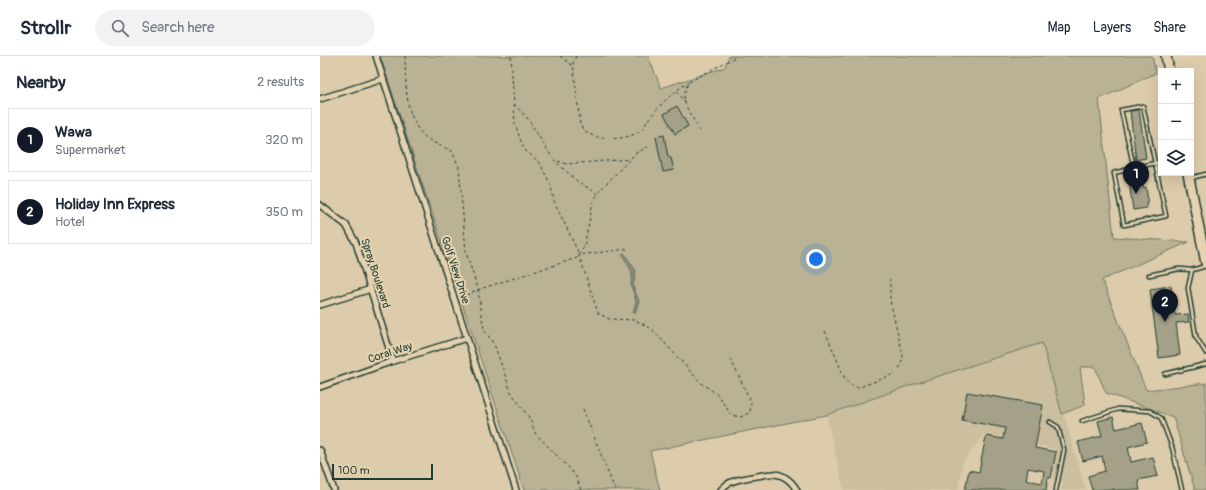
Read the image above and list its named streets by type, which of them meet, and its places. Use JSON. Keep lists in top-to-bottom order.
{
  "streets": {
    "street": ["Golf View Drive", "Spray Boulevard", "Coral Way"]
  },
  "crossings": [
    ["Golf View Drive", "Coral Way"],
    ["Spray Boulevard", "Coral Way"]
  ],
  "scale_bar": "100 m",
  "page": {
    "header": "Strollr",
    "search": "Search here",
    "nav": ["Map", "Layers", "Share"],
    "heading": ["Nearby", "2 results"],
    "map_buttons": ["+", "−"],
    "list": [
      {
        "mark": "1",
        "name": "Wawa",
        "note": "Supermarket",
        "value": "320 m"
      },
      {
        "mark": "2",
        "name": "Holiday Inn Express",
        "note": "Hotel",
        "value": "350 m"
      }
    ],
    "pins": ["1", "2"],
    "scale": "100 m"
  }
}
